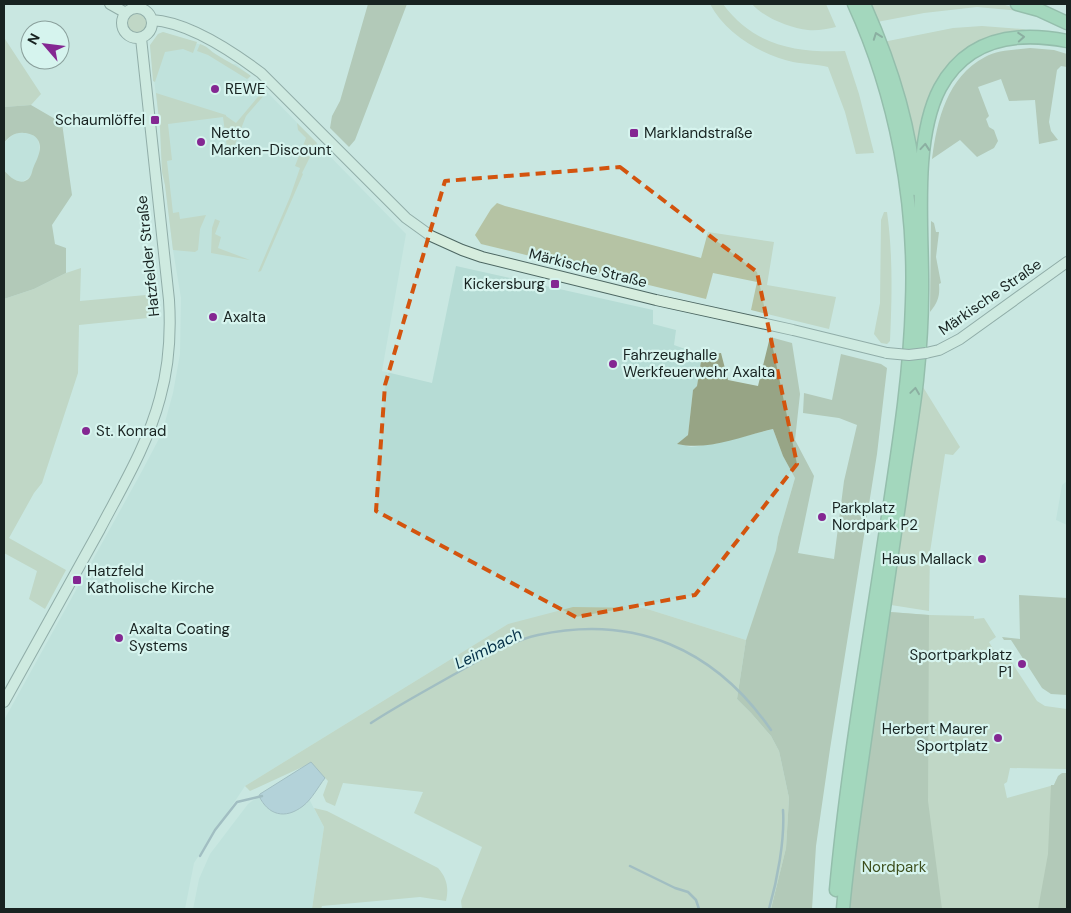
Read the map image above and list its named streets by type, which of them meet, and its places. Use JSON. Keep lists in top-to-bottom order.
{
  "streets": {
    "main road": ["Hatzfelder Straße", "Märkische Straße"]
  },
  "crossings": [
    ["Hatzfelder Straße", "Märkische Straße"]
  ],
  "water": ["Leimbach"],
  "parks": ["Nordpark"],
  "places": {
    "other": [
      "REWE",
      "Netto Marken-Discount",
      "Axalta",
      "Fahrzeughalle Werkfeuerwehr Axalta",
      "St. Konrad",
      "Parkplatz Nordpark P2",
      "Haus Mallack",
      "Axalta Coating Systems",
      "Sportparkplatz P1",
      "Herbert Maurer Sportplatz"
    ],
    "transit": [
      "Schaumlöffel",
      "Marklandstraße",
      "Kickersburg",
      "Hatzfeld Katholische Kirche"
    ]
  },
  "north": "top left"
}
